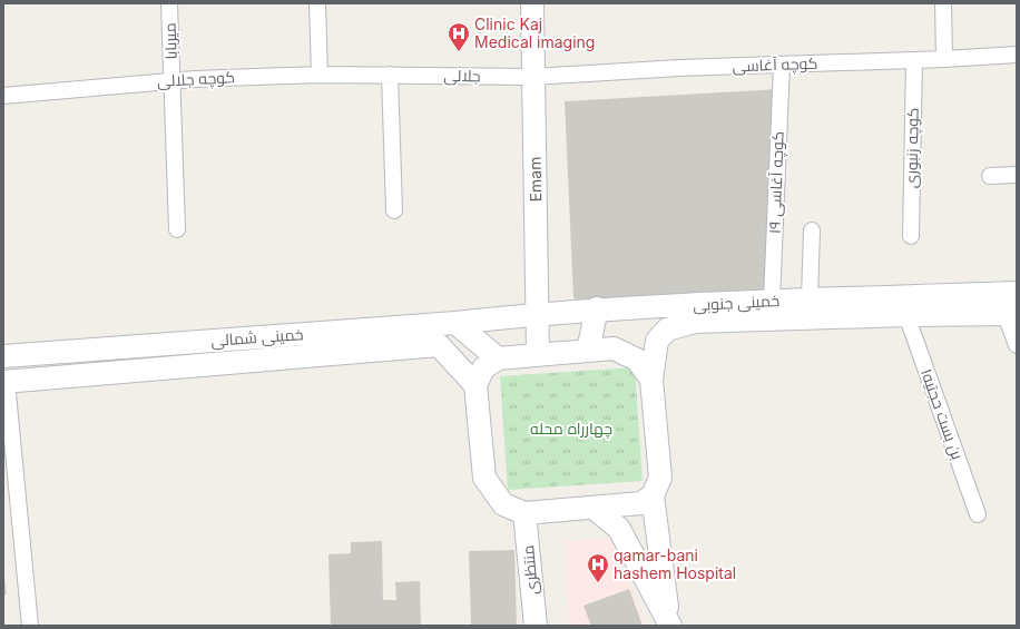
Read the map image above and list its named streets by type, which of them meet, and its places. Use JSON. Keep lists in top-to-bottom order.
{
  "streets": {
    "main road": [
      "Emam",
      "خمینی جنوبی",
      "خمینی شمالی",
      "منتظری"
    ],
    "street": [
      "میربابا",
      "کوچه آغاسی",
      "جلالی",
      "کوچه جلالی",
      "کوچه زنبوری",
      "کوچه آغاسی ۱۹",
      "بن بست حجتیه۱"
    ]
  },
  "crossings": [
    ["میربابا", "کوچه جلالی"],
    ["کوچه آغاسی", "جلالی"],
    ["کوچه آغاسی", "کوچه زنبوری"],
    ["کوچه آغاسی", "Emam"],
    ["کوچه آغاسی", "کوچه آغاسی ۱۹"],
    ["جلالی", "کوچه جلالی"],
    ["جلالی", "Emam"],
    ["Emam", "خمینی جنوبی"],
    ["کوچه آغاسی ۱۹", "خمینی جنوبی"],
    ["خمینی جنوبی", "خمینی شمالی"],
    ["خمینی جنوبی", "بن بست حجتیه۱"]
  ],
  "parks": ["چهارراه محله"],
  "places": {
    "hospital": ["Clinic Kaj Medical imaging", "qamar-bani hashem Hospital"]
  }
}
